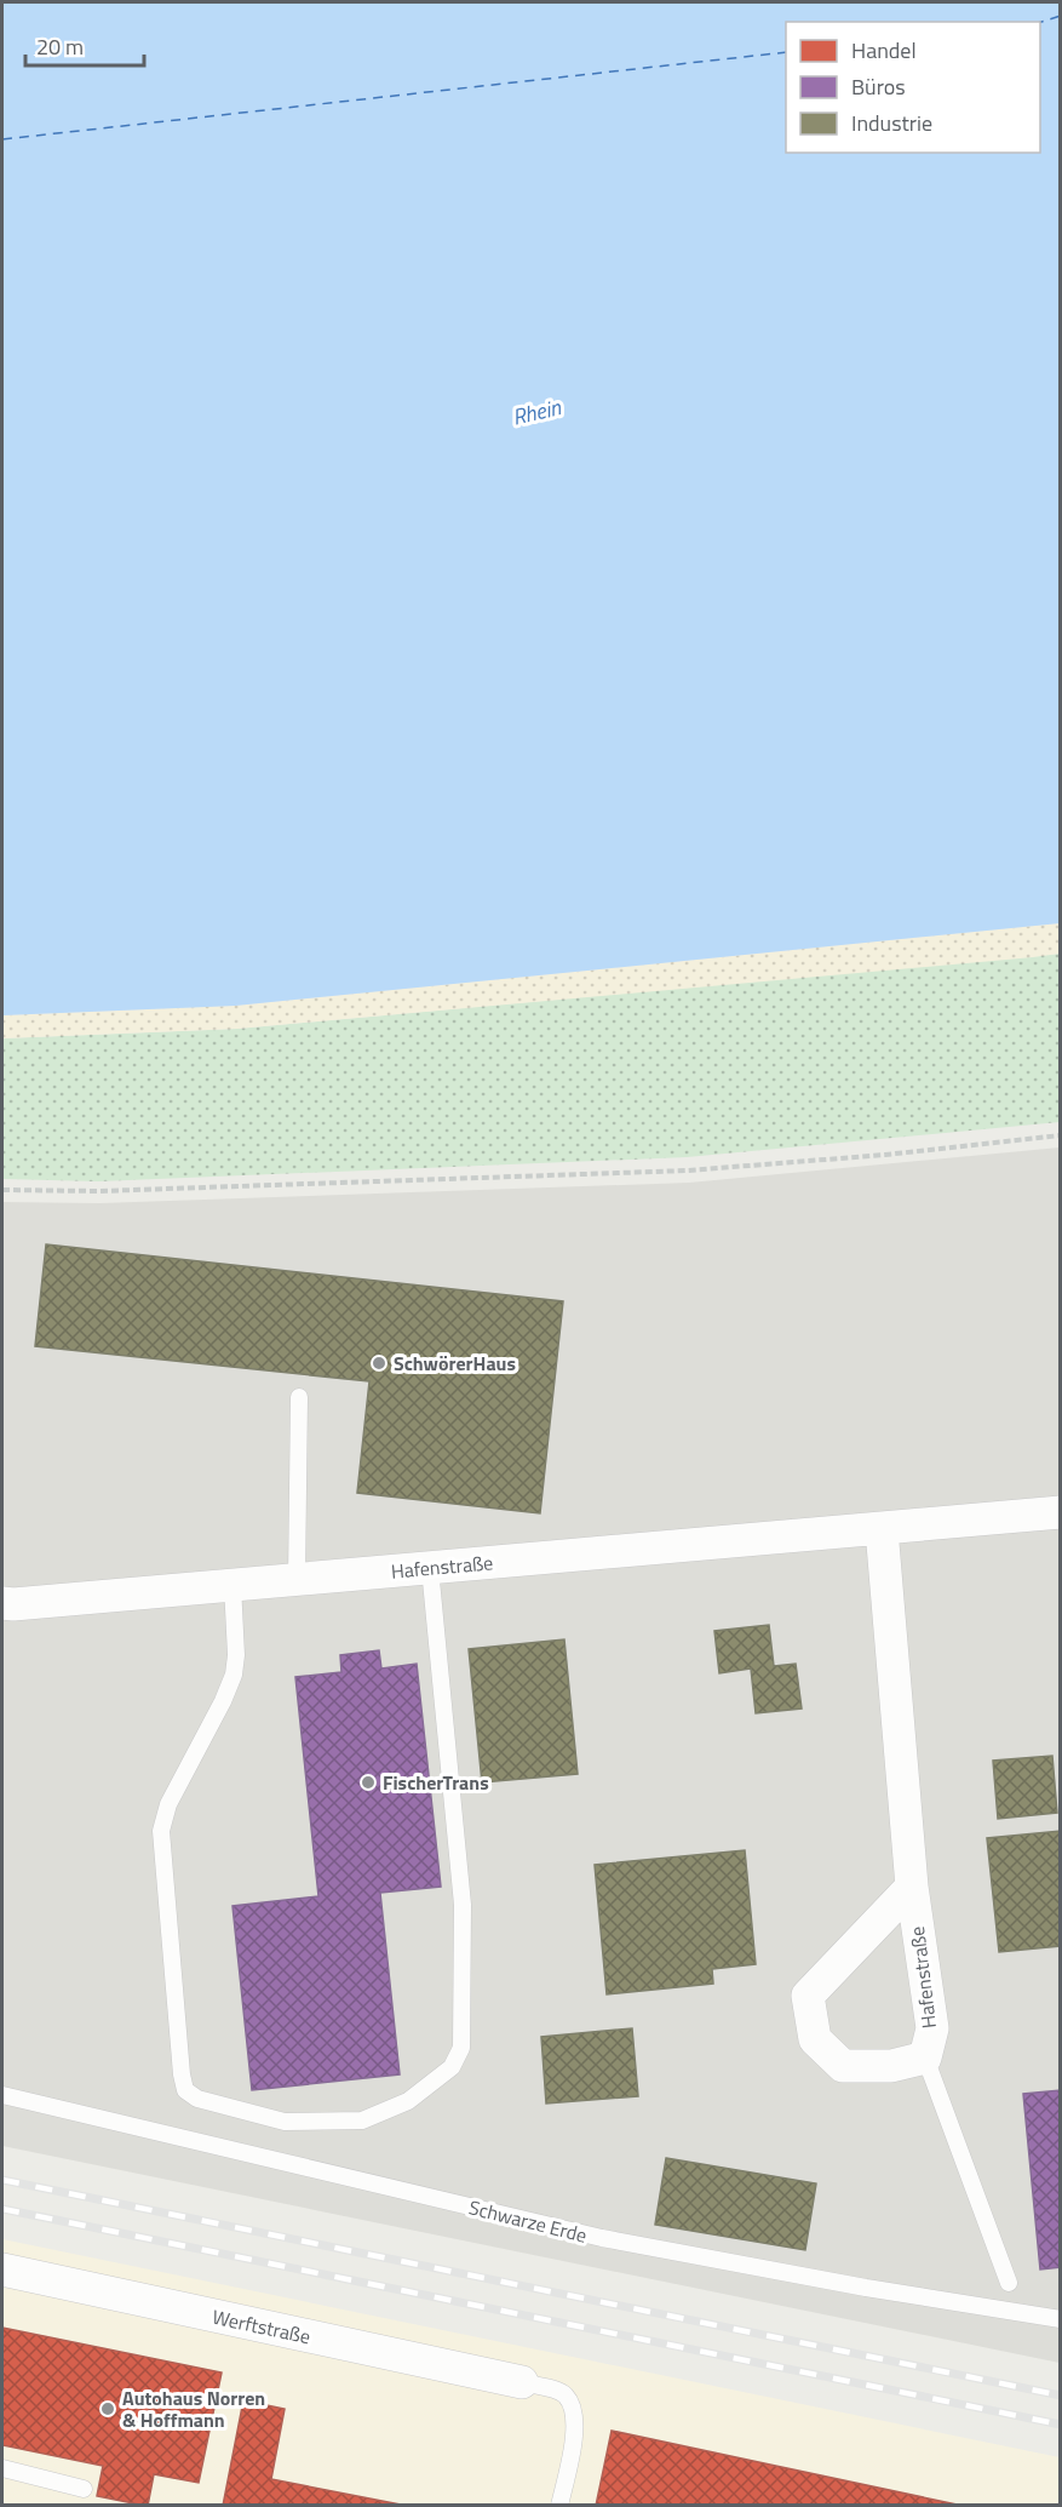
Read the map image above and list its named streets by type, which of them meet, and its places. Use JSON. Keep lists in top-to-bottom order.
{
  "streets": {
    "street": ["Hafenstraße", "Werftstraße"],
    "lane": ["Schwarze Erde"]
  },
  "water": ["Rhein"],
  "places": ["SchwörerHaus", "FischerTrans", "Autohaus Norren & Hoffmann"],
  "legend": ["Handel", "Büros", "Industrie"],
  "scale_bar": "20 m"
}
